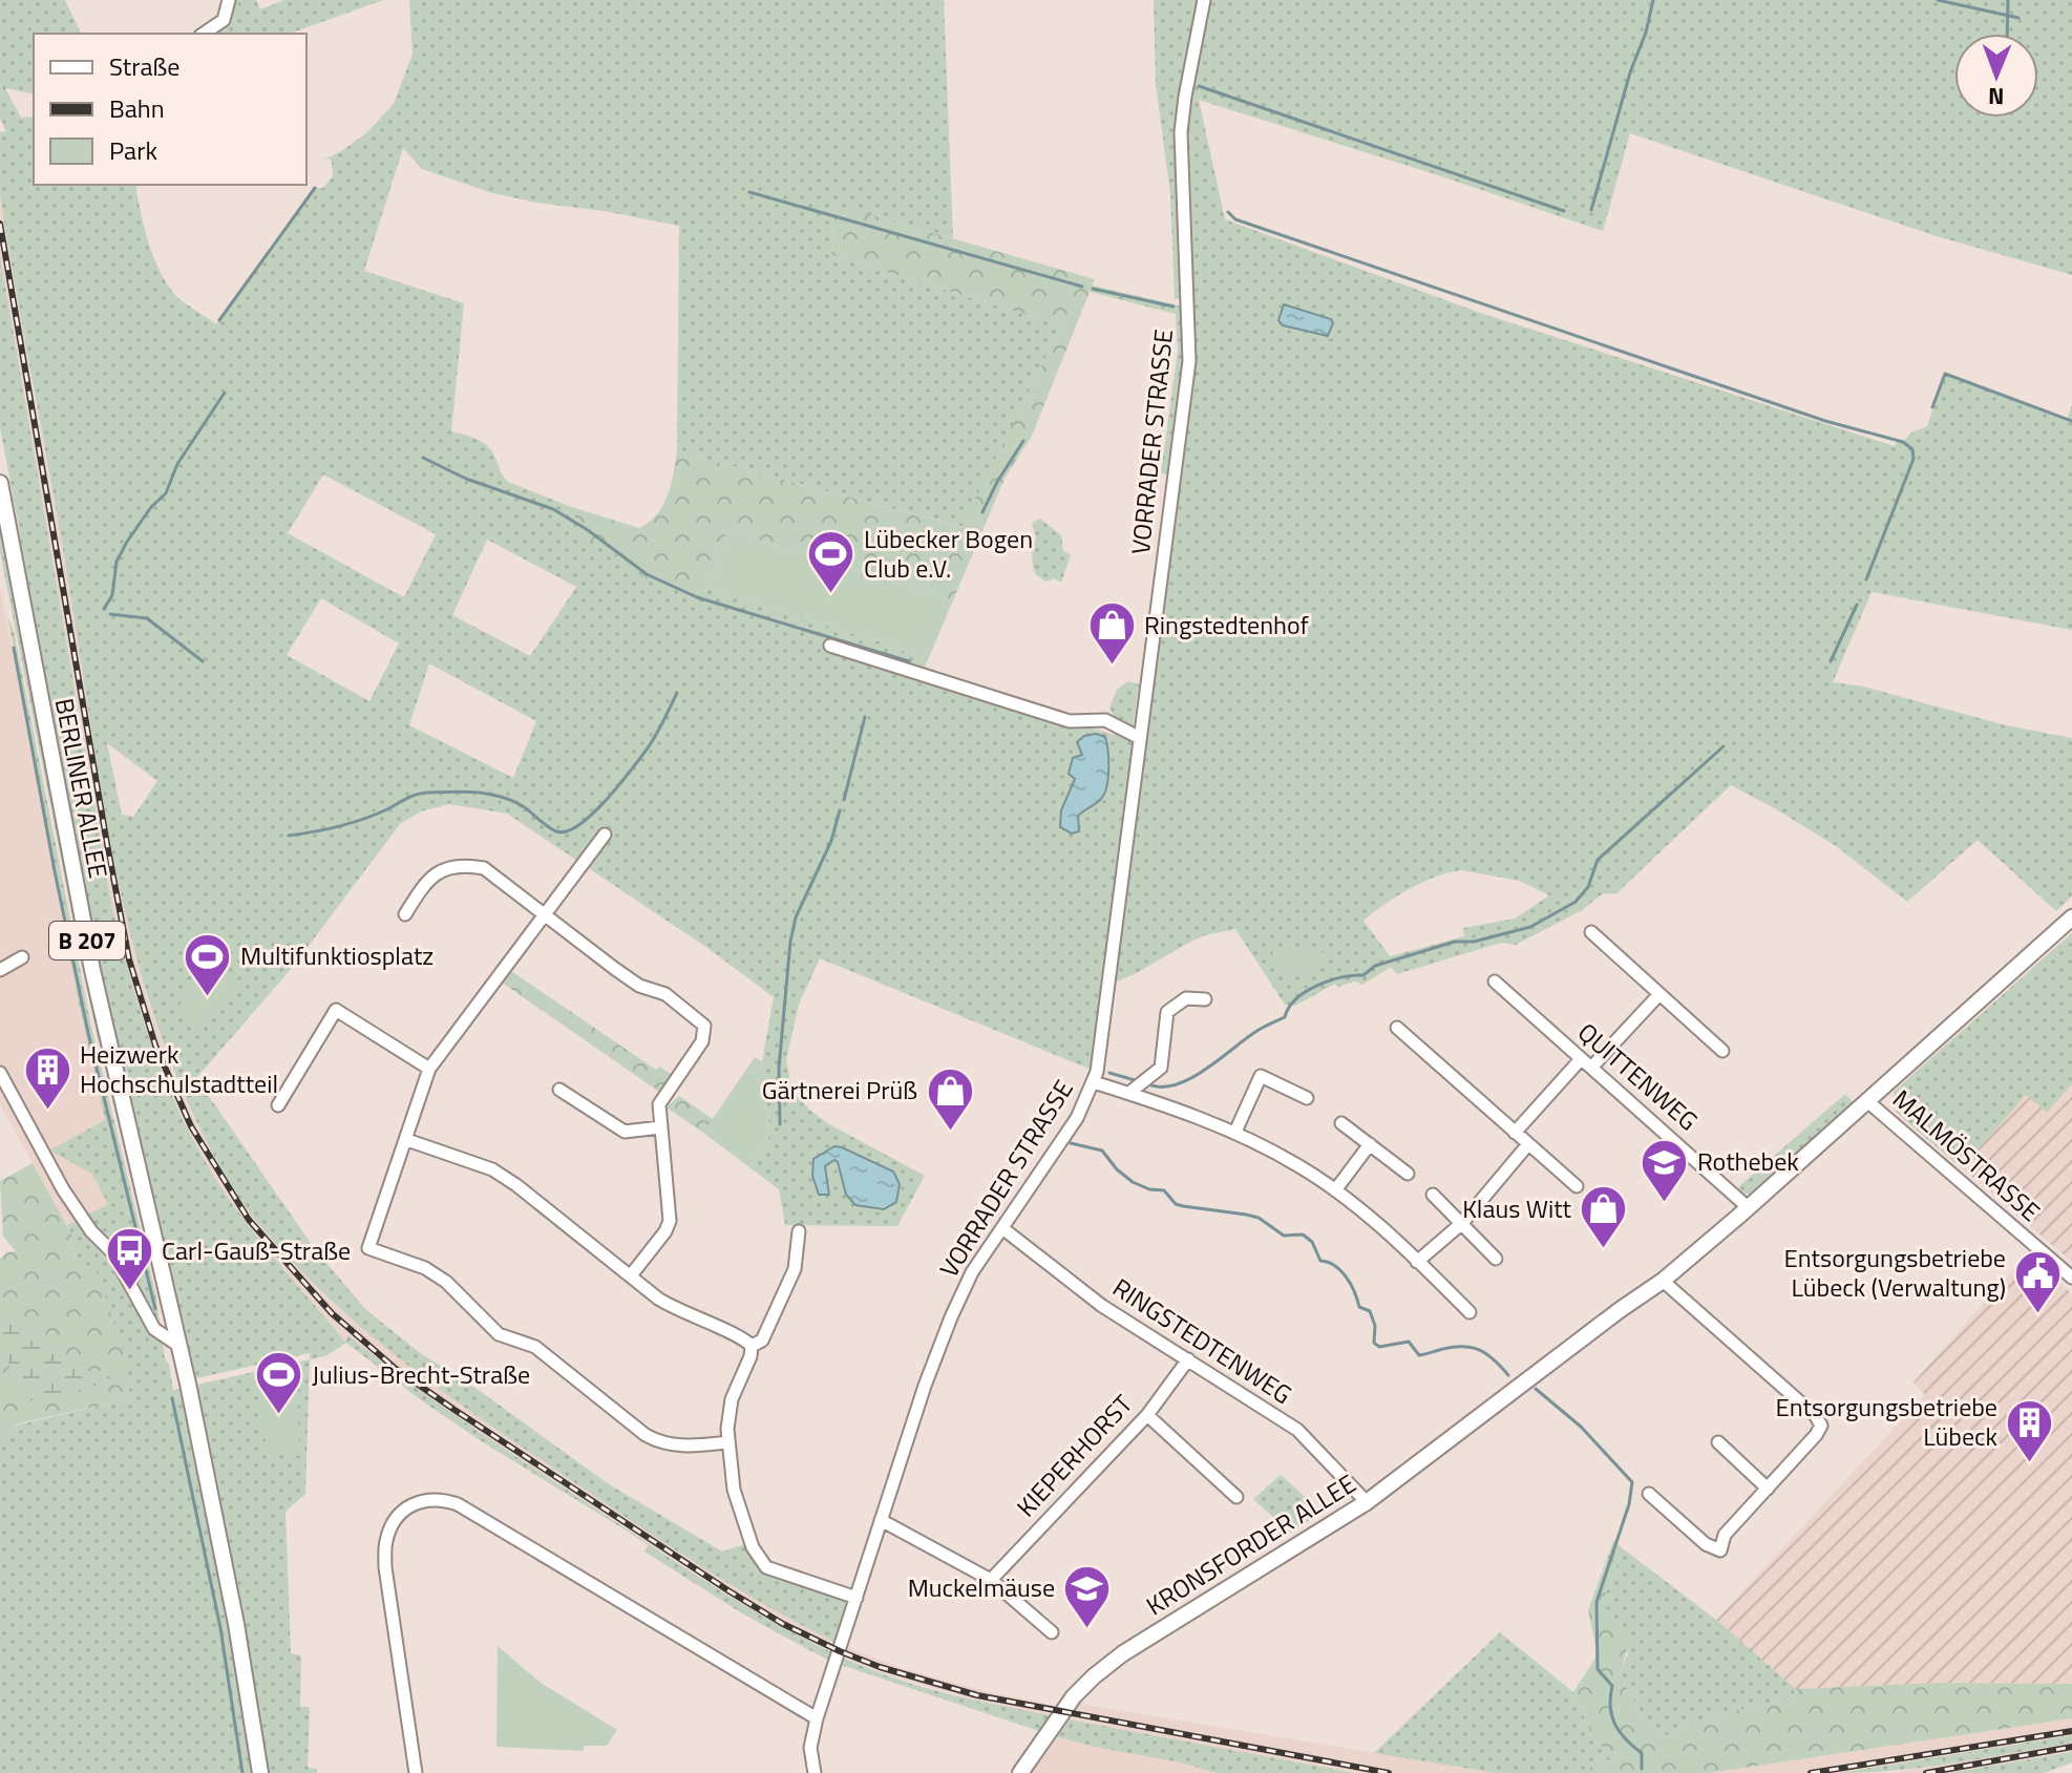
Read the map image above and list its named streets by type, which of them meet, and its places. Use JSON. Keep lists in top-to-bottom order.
{
  "streets": {
    "main road": ["BERLINER ALLEE", "B 207", "KRONSFORDER ALLEE"],
    "street": [
      "VORRADER STRASSE",
      "QUITTENWEG",
      "MALMÖSTRASSE",
      "RINGSTEDTENWEG",
      "KIEPERHORST"
    ]
  },
  "crossings": [
    ["VORRADER STRASSE", "RINGSTEDTENWEG"],
    ["BERLINER ALLEE", "B 207"],
    ["QUITTENWEG", "KRONSFORDER ALLEE"],
    ["MALMÖSTRASSE", "KRONSFORDER ALLEE"],
    ["RINGSTEDTENWEG", "KIEPERHORST"],
    ["RINGSTEDTENWEG", "KRONSFORDER ALLEE"]
  ],
  "places": {
    "sports": ["Lübecker Bogen Club e.V.", "Multifunktiosplatz", "Julius-Brecht-Straße"],
    "shop": ["Ringstedtenhof", "Gärtnerei Prüß", "Klaus Witt"],
    "building": ["Heizwerk Hochschulstadtteil", "Entsorgungsbetriebe Lübeck"],
    "school or university": ["Rothebek", "Muckelmäuse"],
    "bus stop": ["Carl-Gauß-Straße"],
    "public building": ["Entsorgungsbetriebe Lübeck (Verwaltung)"]
  },
  "legend": ["Straße", "Bahn", "Park"],
  "north": "bottom"
}
